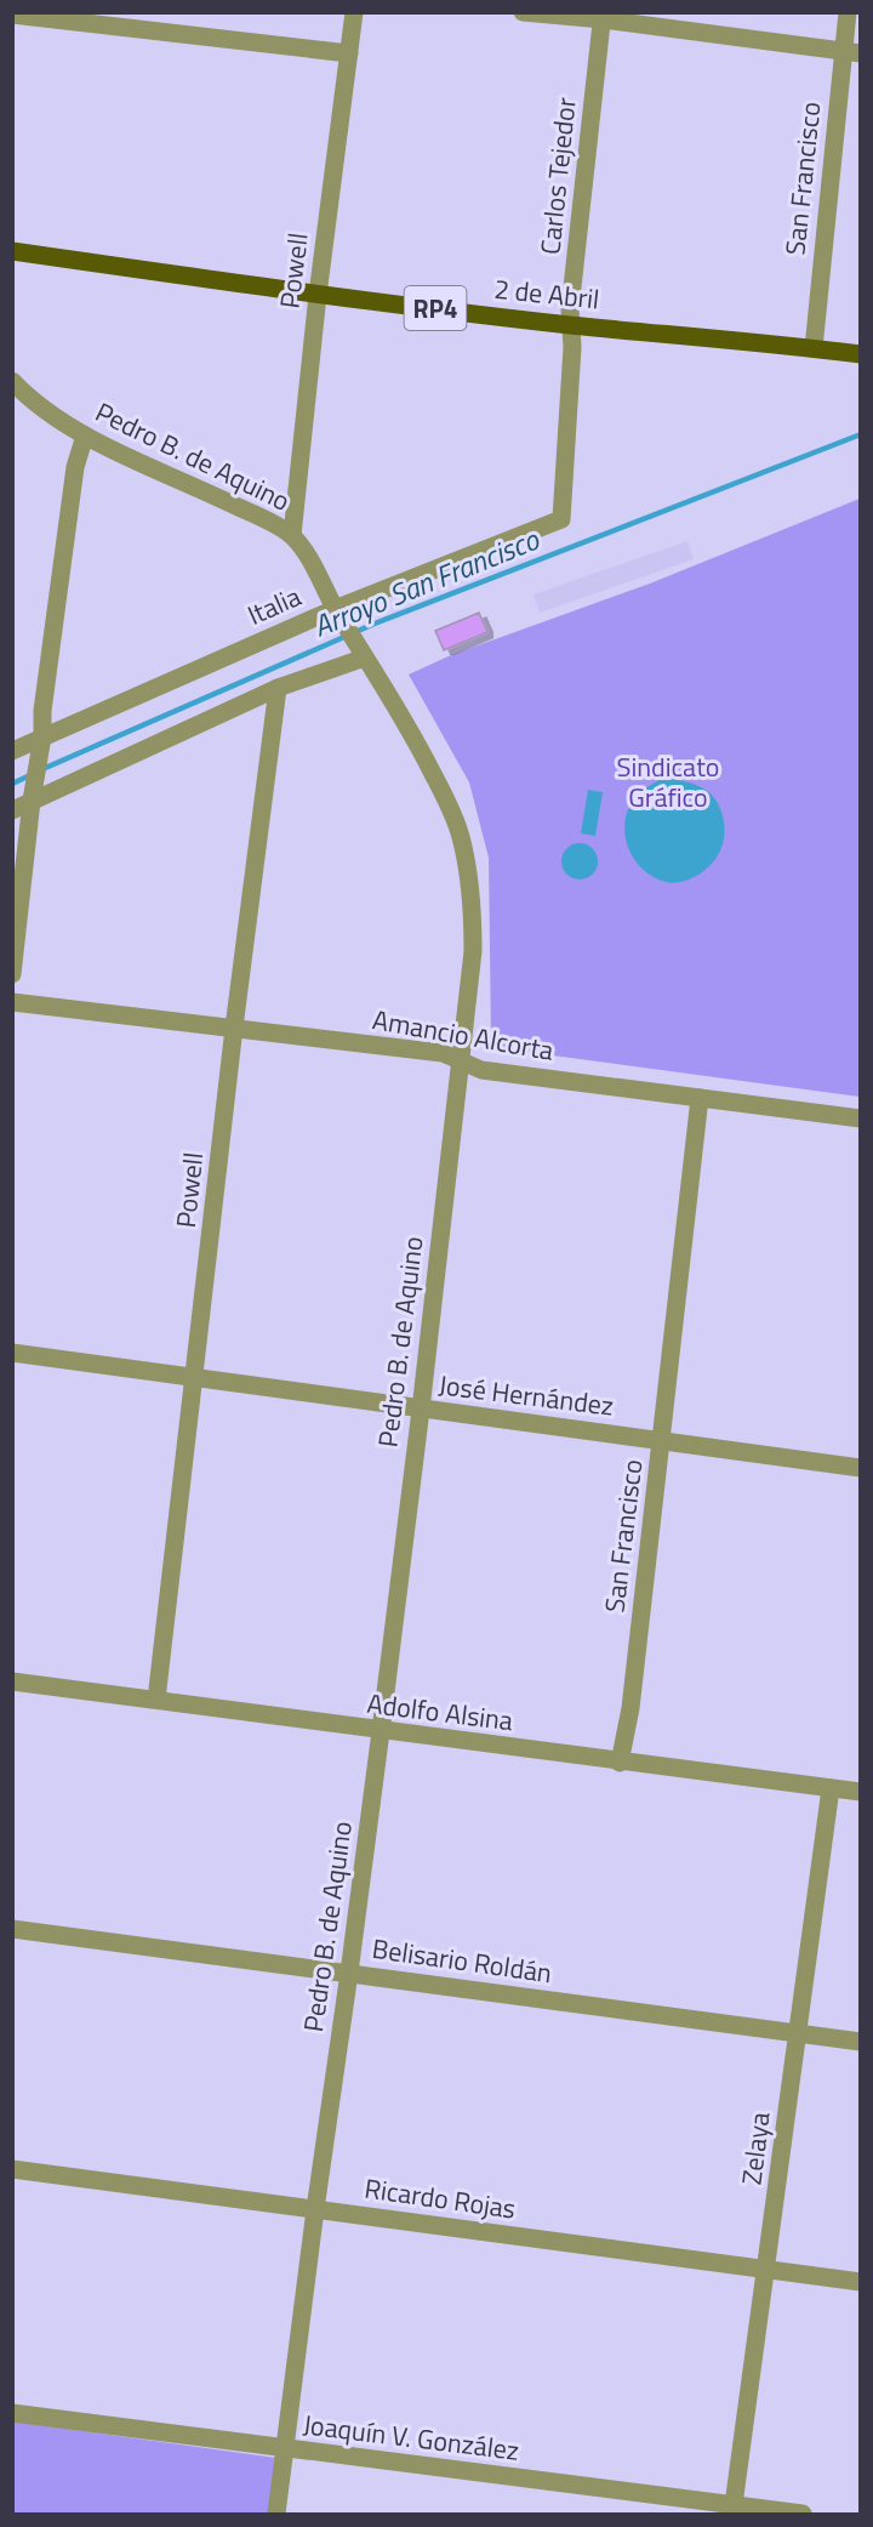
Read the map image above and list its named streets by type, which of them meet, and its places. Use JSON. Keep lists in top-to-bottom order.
{
  "streets": {
    "main road": ["2 de Abril", "RP4"],
    "street": [
      "Carlos Tejedor",
      "San Francisco",
      "Powell",
      "Pedro B. de Aquino",
      "Italia",
      "Amancio Alcorta",
      "José Hernández",
      "Adolfo Alsina",
      "Belisario Roldán",
      "Zelaya",
      "Ricardo Rojas",
      "Joaquín V. González"
    ]
  },
  "crossings": [
    ["Carlos Tejedor", "2 de Abril"],
    ["Carlos Tejedor", "Italia"],
    ["San Francisco", "2 de Abril"],
    ["San Francisco", "Amancio Alcorta"],
    ["San Francisco", "José Hernández"],
    ["San Francisco", "Adolfo Alsina"],
    ["Powell", "2 de Abril"],
    ["Powell", "Pedro B. de Aquino"],
    ["Powell", "Amancio Alcorta"],
    ["Powell", "José Hernández"],
    ["Powell", "Adolfo Alsina"],
    ["Pedro B. de Aquino", "Italia"],
    ["Pedro B. de Aquino", "Amancio Alcorta"],
    ["Pedro B. de Aquino", "José Hernández"],
    ["Pedro B. de Aquino", "Adolfo Alsina"],
    ["Pedro B. de Aquino", "Belisario Roldán"],
    ["Pedro B. de Aquino", "Ricardo Rojas"],
    ["Pedro B. de Aquino", "Joaquín V. González"],
    ["Adolfo Alsina", "Zelaya"],
    ["Belisario Roldán", "Zelaya"],
    ["Zelaya", "Ricardo Rojas"],
    ["Zelaya", "Joaquín V. González"]
  ],
  "water": ["Arroyo San Francisco"],
  "parks": ["Sindicato Gráfico"]
}
